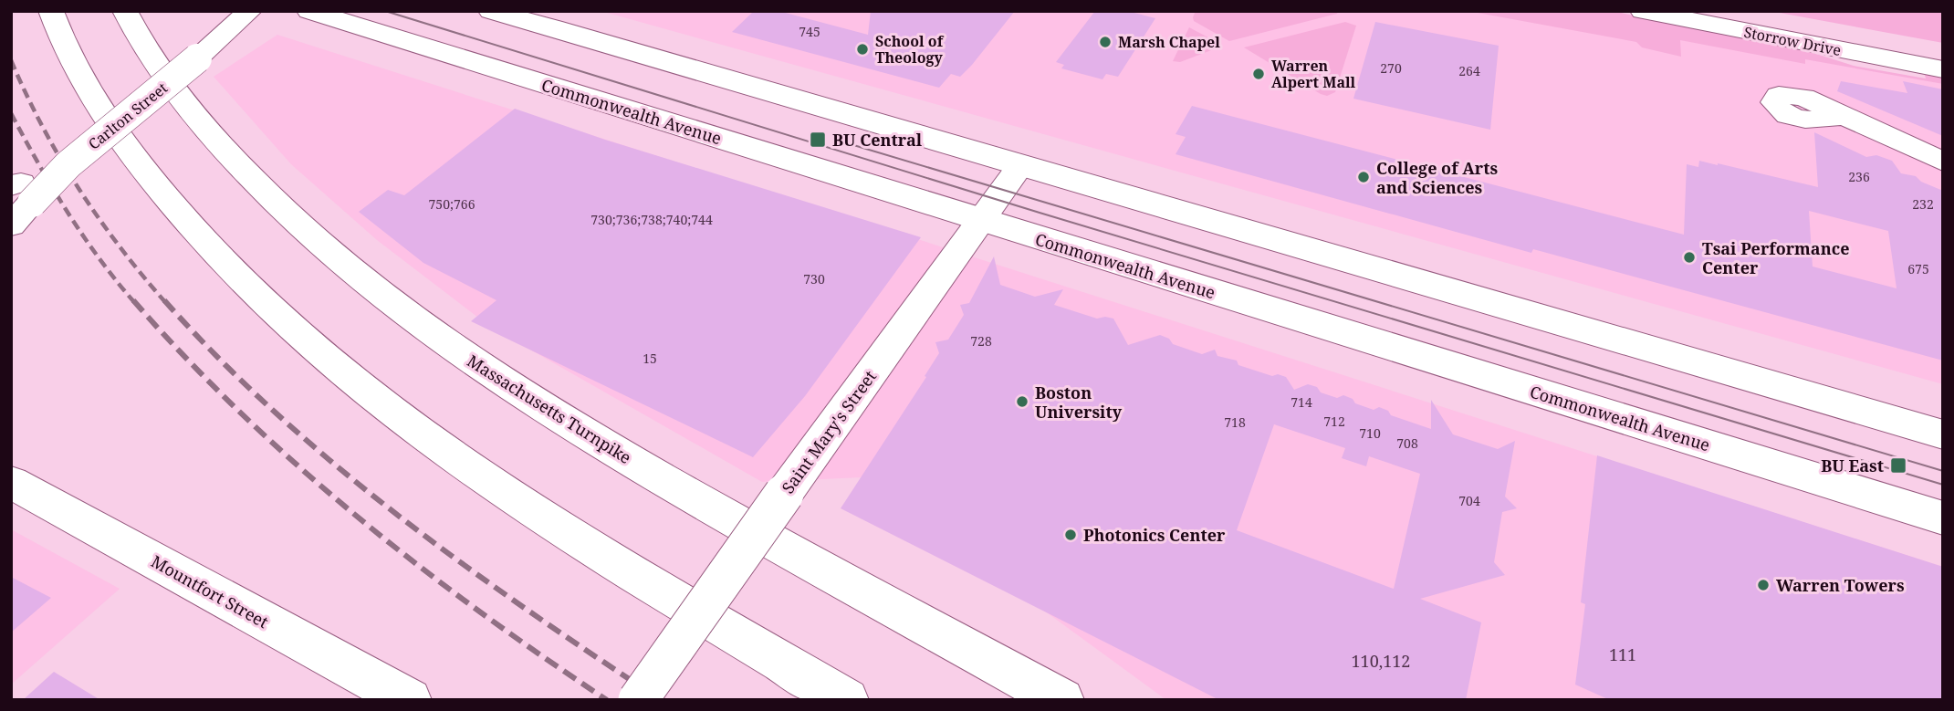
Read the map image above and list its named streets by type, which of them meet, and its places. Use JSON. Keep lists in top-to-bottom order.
{
  "streets": {
    "main road": [
      "Storrow Drive",
      "Commonwealth Avenue",
      "Carlton Street",
      "Massachusetts Turnpike",
      "Saint Mary's Street",
      "Mountfort Street"
    ]
  },
  "crossings": [
    ["Commonwealth Avenue", "Saint Mary's Street"]
  ],
  "places": {
    "other": [
      "Marsh Chapel",
      "School of Theology",
      "Warren Alpert Mall",
      "College of Arts and Sciences",
      "Tsai Performance Center",
      "Boston University",
      "Photonics Center",
      "Warren Towers"
    ],
    "transit": ["BU Central", "BU East"]
  },
  "house_numbers": [
    "745",
    "270",
    "264",
    "236",
    "750;766",
    "232",
    "730;736;738;740;744",
    "675",
    "730",
    "728",
    "15",
    "714",
    "712",
    "718",
    "710",
    "708",
    "704",
    "111",
    "110,112"
  ]
}
